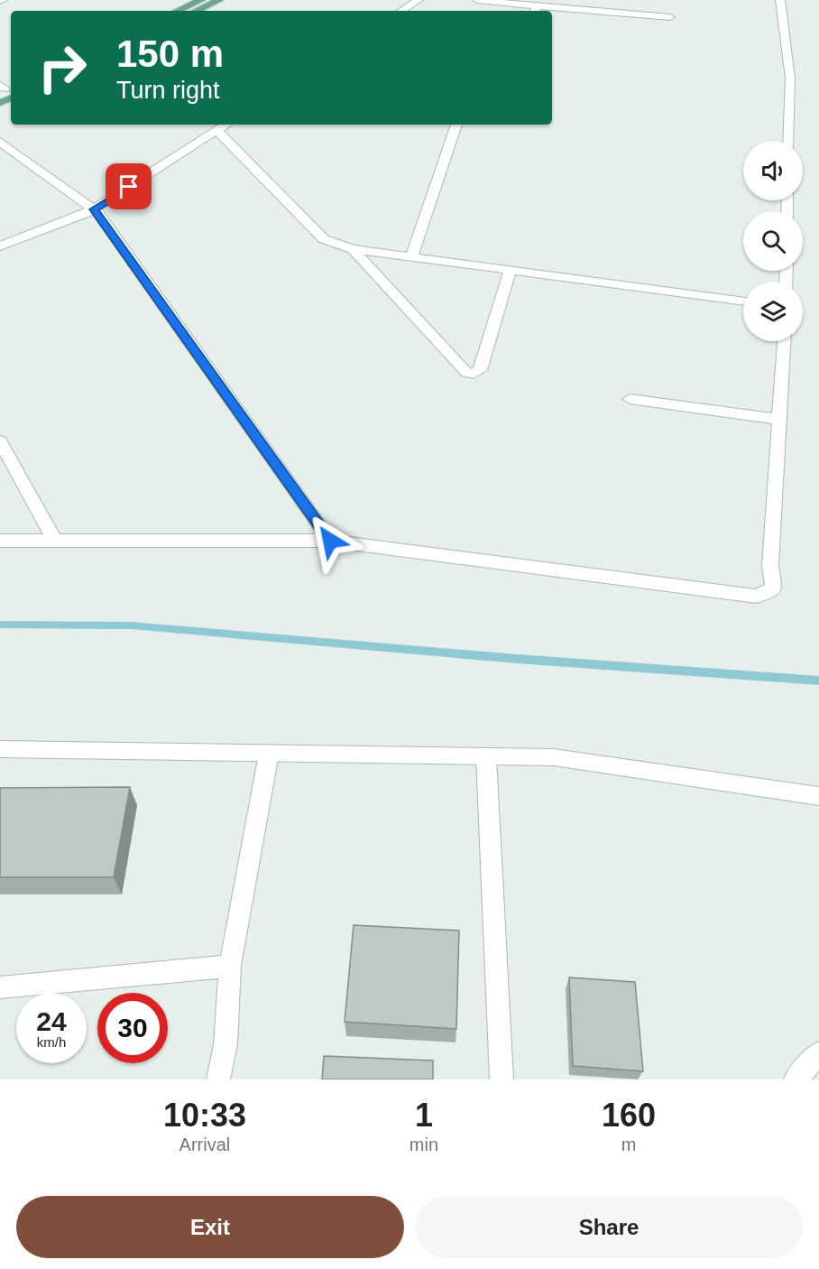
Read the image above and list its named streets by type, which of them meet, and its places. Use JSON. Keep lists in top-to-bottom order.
{
  "page": {
    "turn": ["150 m", "Turn right"],
    "speed": "24 km/h",
    "limit": "30",
    "eta": [
      "10:33",
      "Arrival",
      "1",
      "min",
      "160",
      "m"
    ],
    "buttons": ["Exit", "Share"]
  }
}
